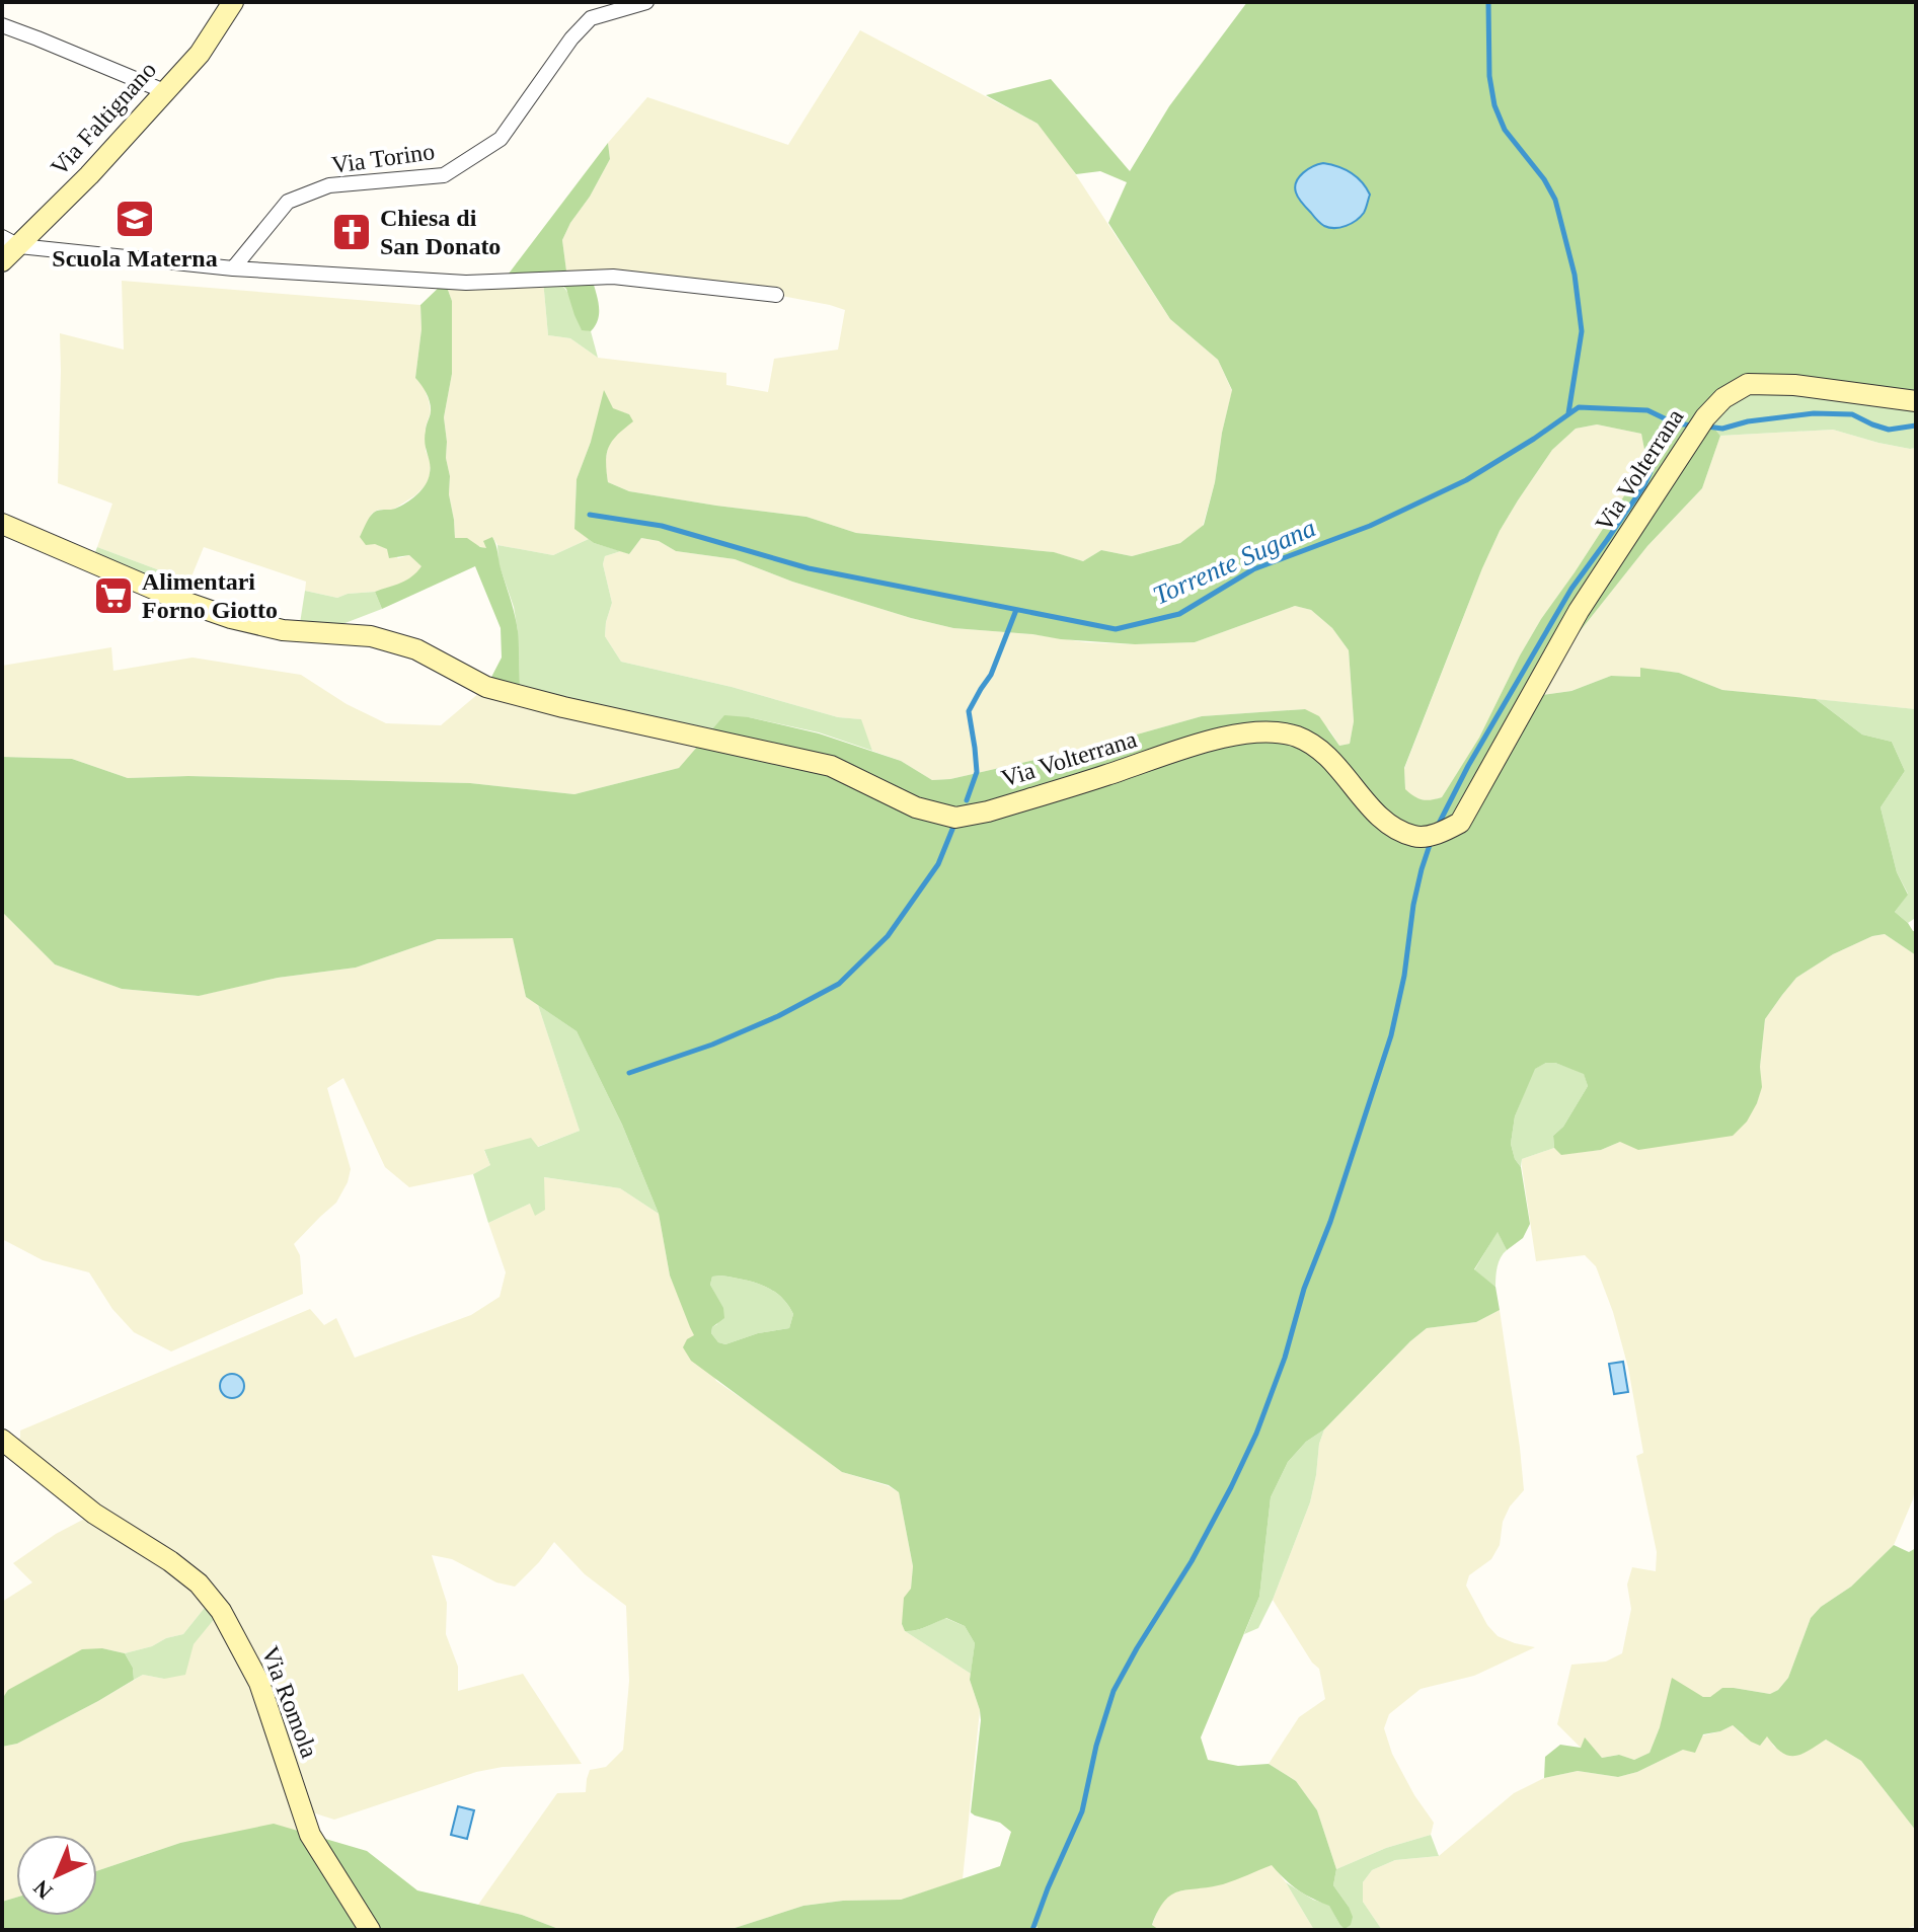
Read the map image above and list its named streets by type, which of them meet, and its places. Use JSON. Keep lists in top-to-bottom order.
{
  "streets": {
    "main road": ["Via Faltignano", "Via Volterrana", "Via Romola"],
    "street": ["Via Torino"]
  },
  "water": ["Torrente Sugana"],
  "places": {
    "school or university": ["Scuola Materna"],
    "church": ["Chiesa di San Donato"],
    "supermarket": ["Alimentari Forno Giotto"]
  },
  "north": "bottom left"
}
